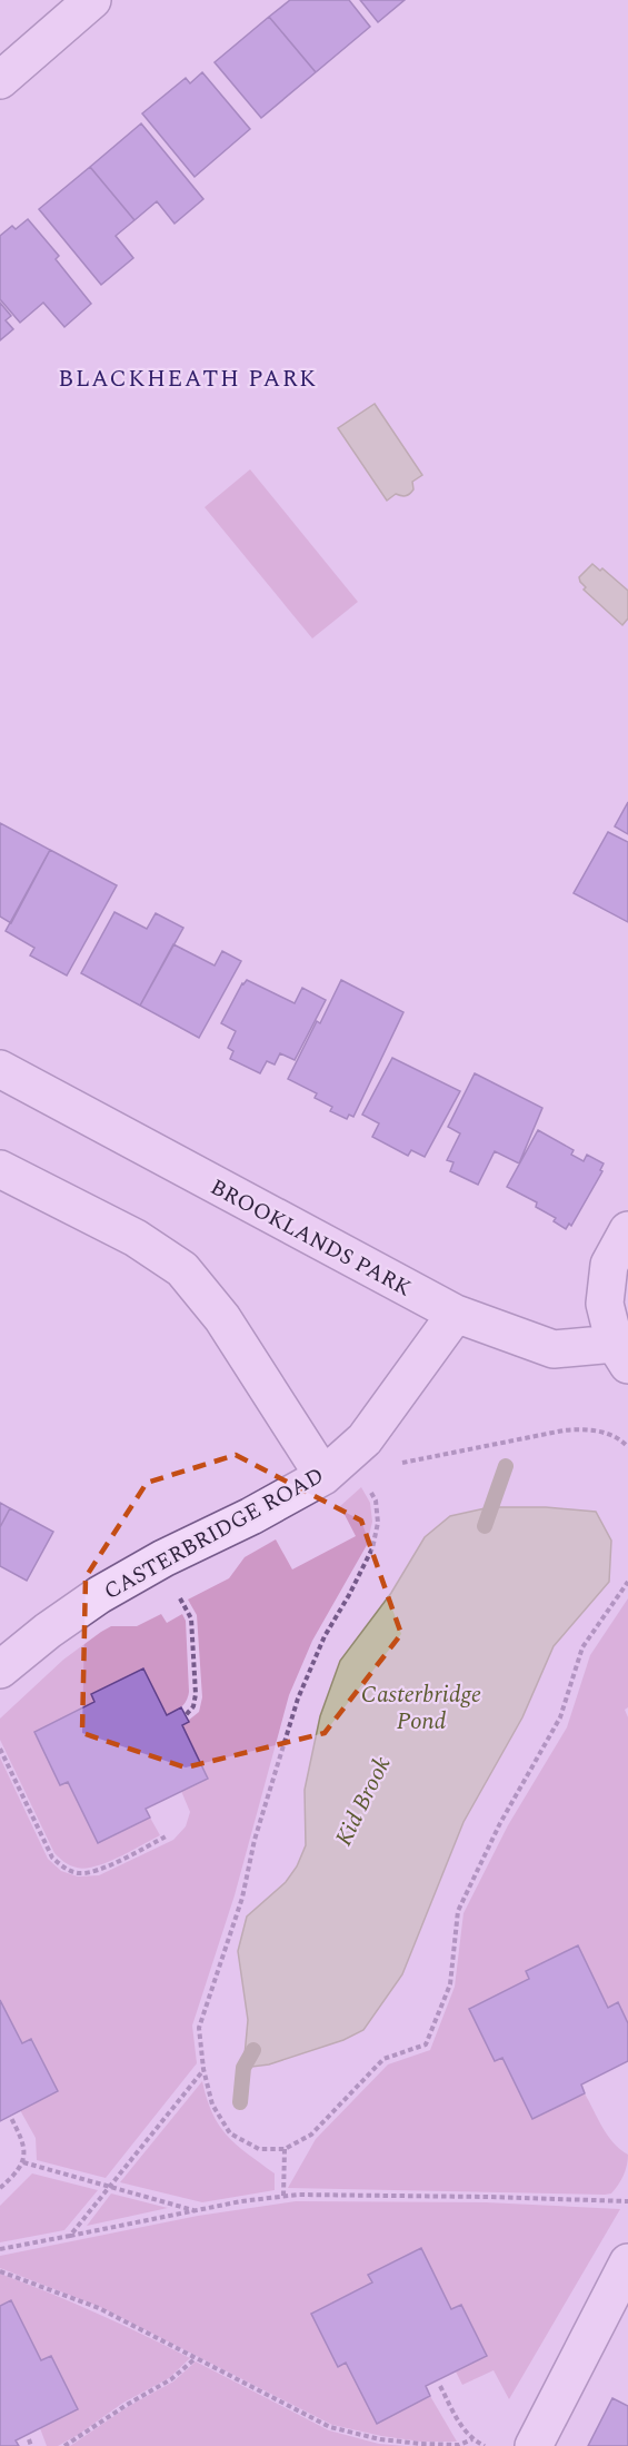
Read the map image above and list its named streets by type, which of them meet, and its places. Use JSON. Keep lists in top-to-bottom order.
{
  "streets": {
    "street": ["BROOKLANDS PARK", "CASTERBRIDGE ROAD"]
  },
  "crossings": [
    ["BROOKLANDS PARK", "CASTERBRIDGE ROAD"]
  ],
  "districts": ["BLACKHEATH PARK"],
  "water": ["Casterbridge Pond", "Kid Brook"]
}
